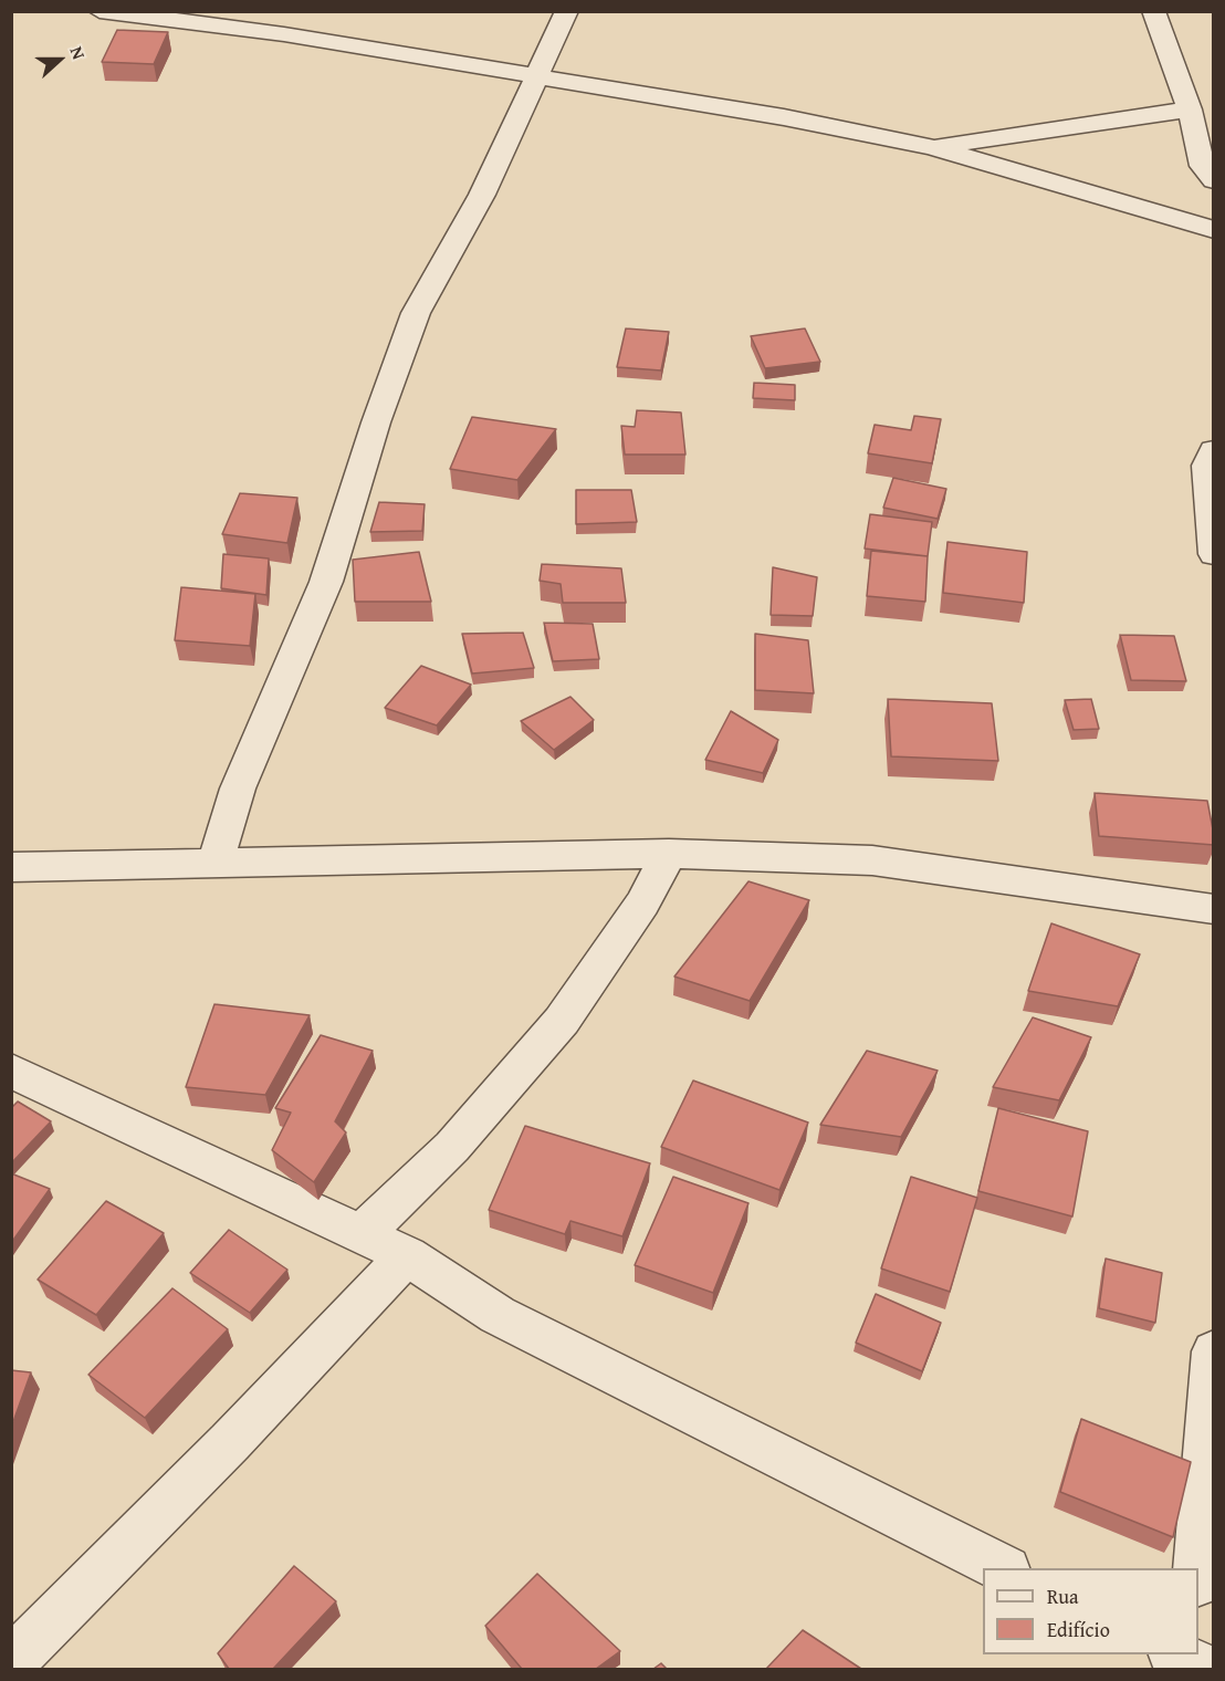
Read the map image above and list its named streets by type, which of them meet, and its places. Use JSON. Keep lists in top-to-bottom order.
{
  "legend": ["Rua", "Edifício"],
  "north": "right"
}
